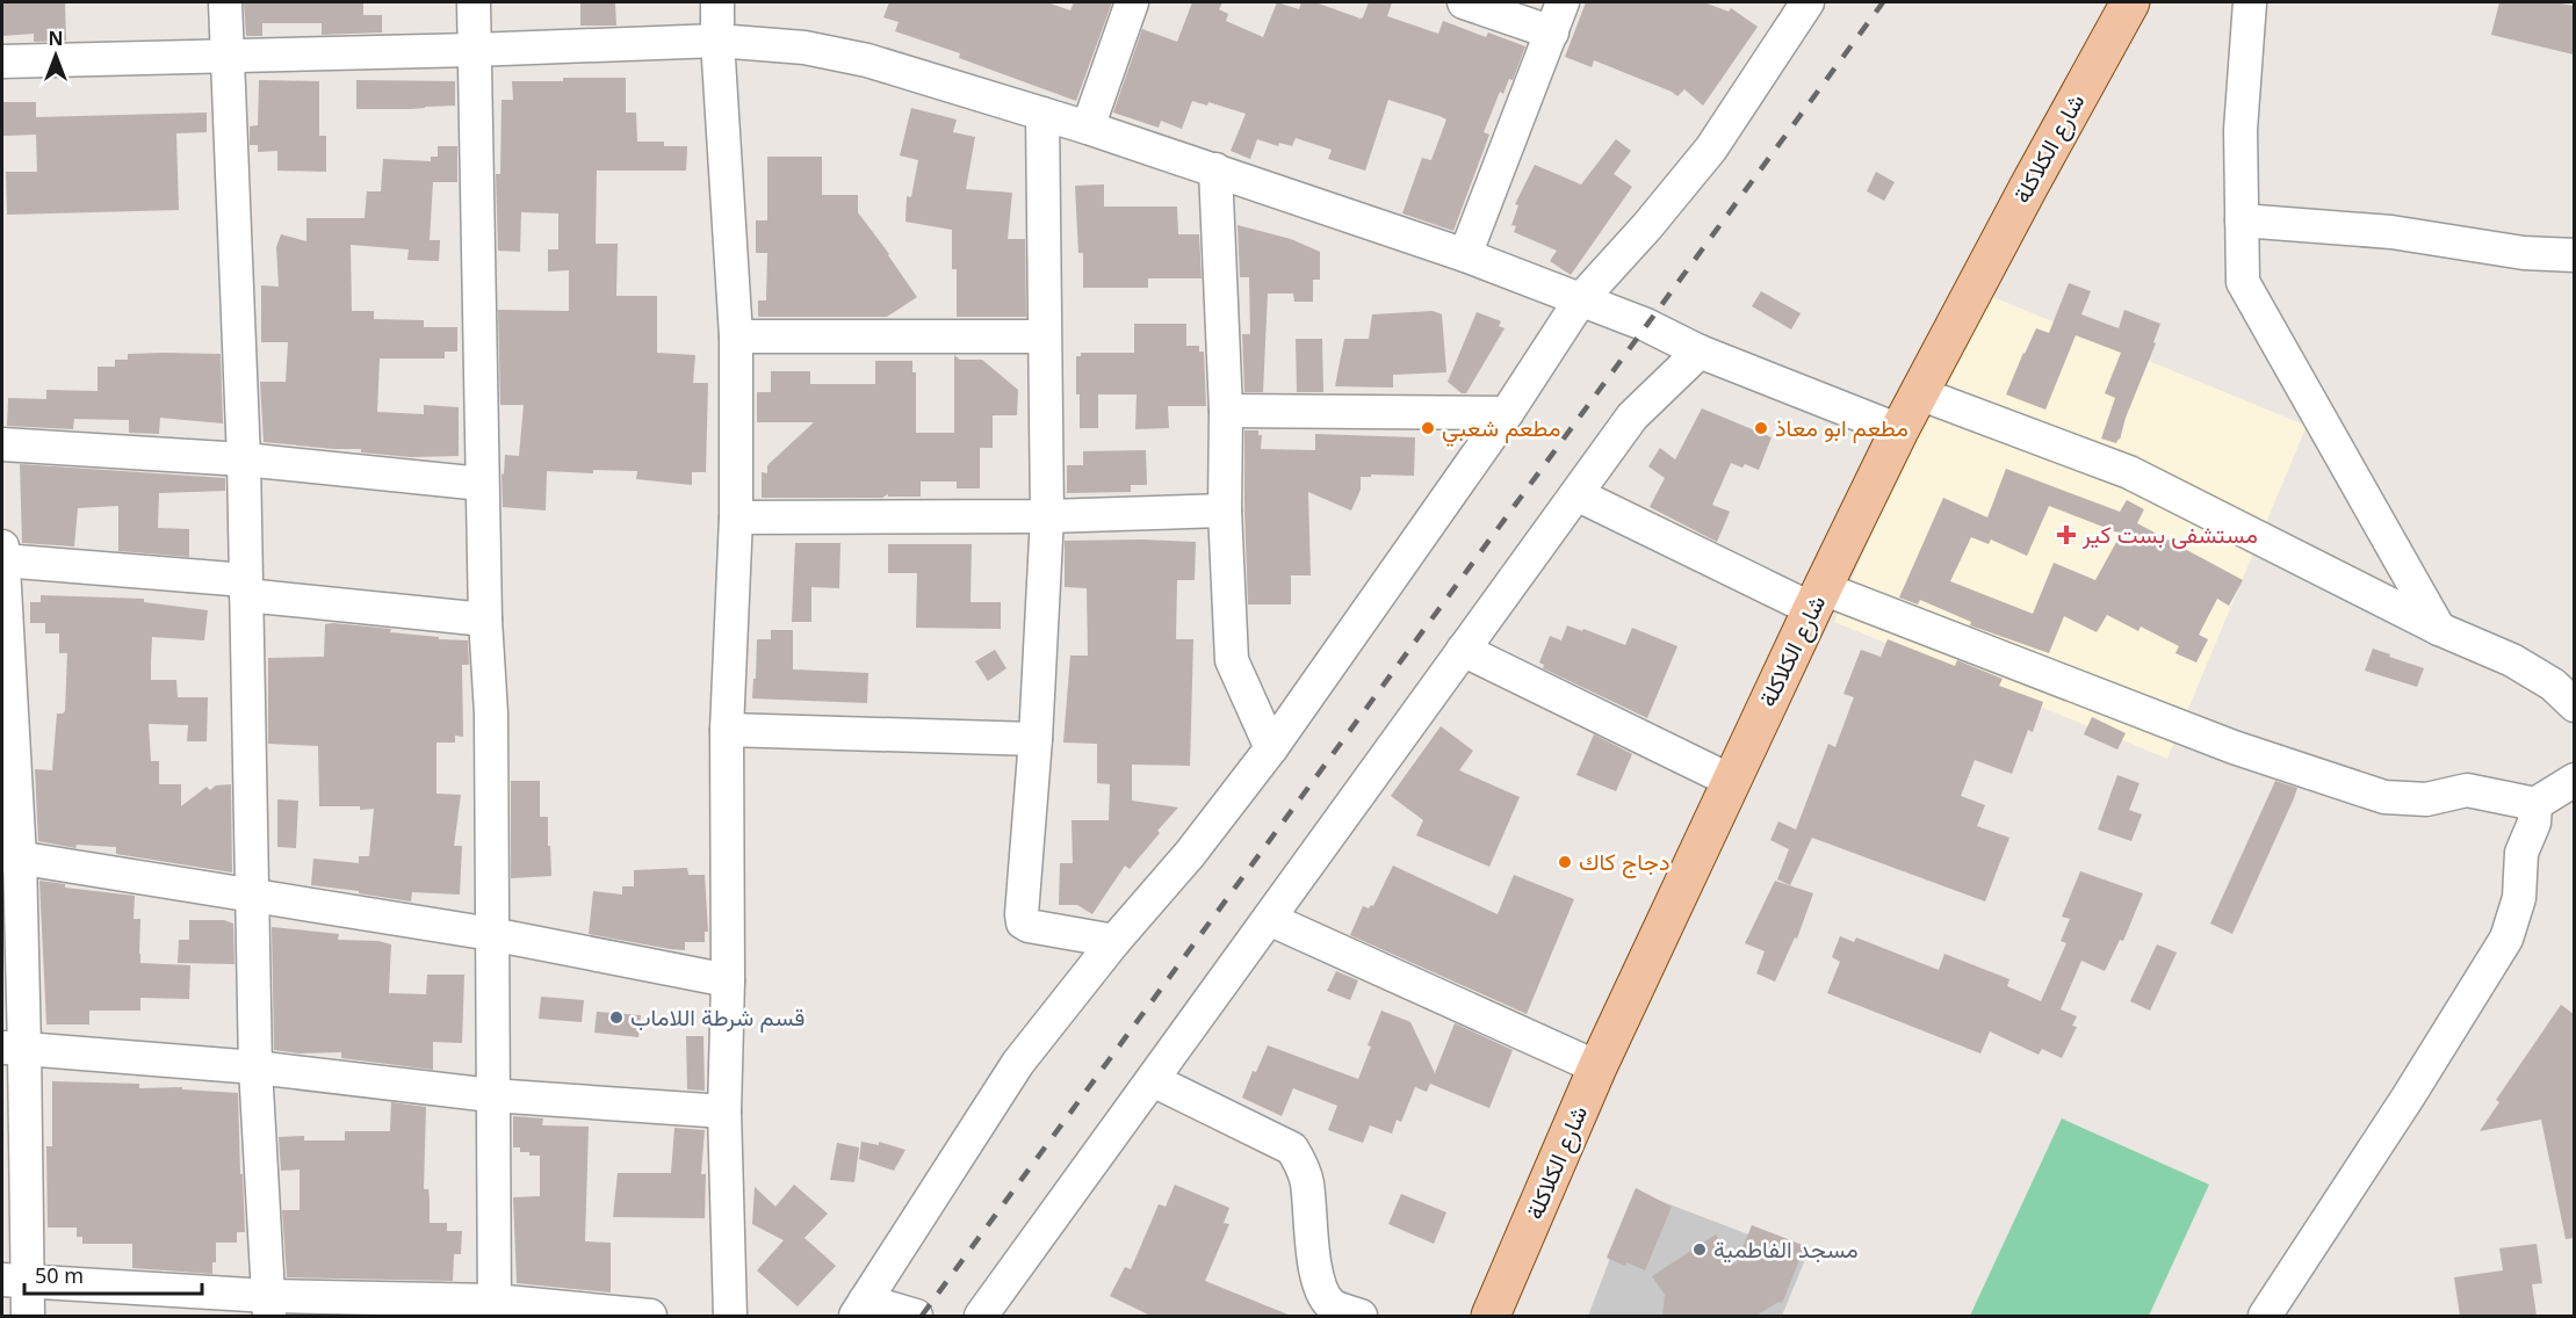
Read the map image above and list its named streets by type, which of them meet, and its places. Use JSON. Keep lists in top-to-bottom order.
{
  "streets": {
    "main road": ["شارع الكلاكلة"]
  },
  "places": {
    "other": [
      "مطعم شعبي",
      "مطعم ابو معاذ",
      "دجاج كاك",
      "قسم شرطة اللاماب",
      "مسجد الفاطمية"
    ],
    "health": ["مستشفى بست كير"]
  },
  "scale_bar": "50 m",
  "north": "top"
}
